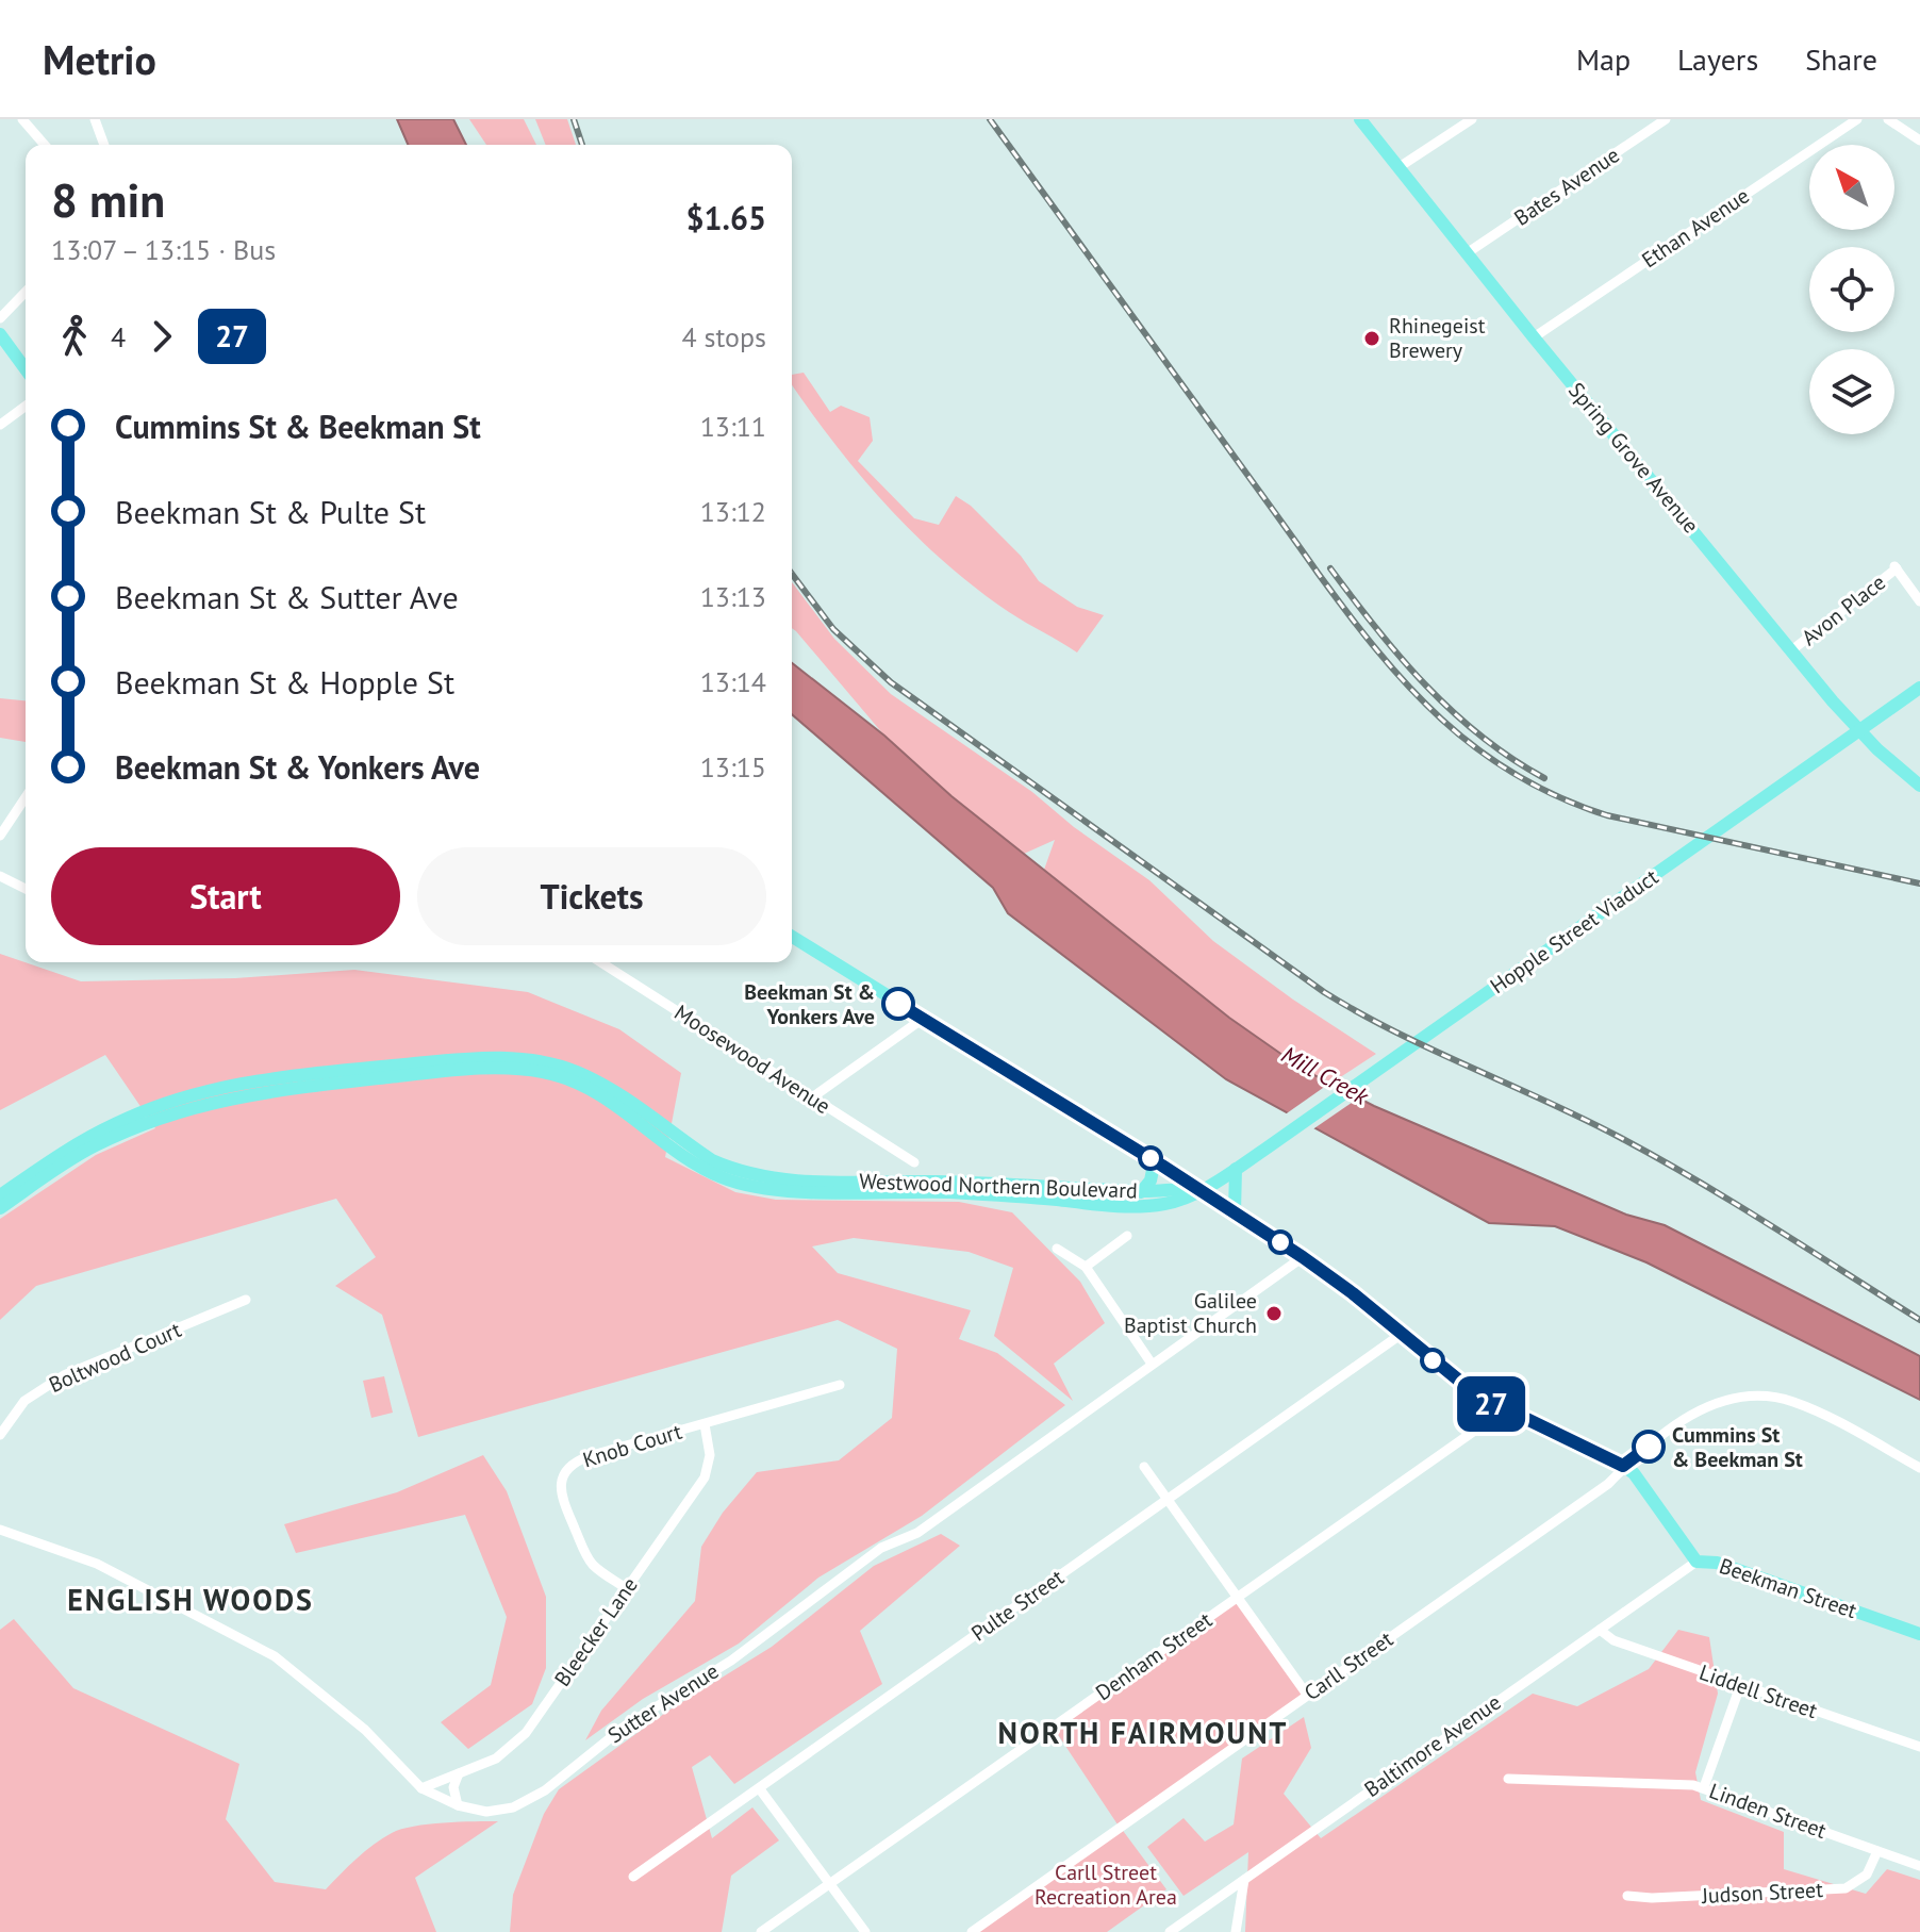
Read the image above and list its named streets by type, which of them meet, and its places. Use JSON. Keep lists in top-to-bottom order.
{
  "streets": {
    "main road": [
      "Spring Grove Avenue",
      "Hopple Street Viaduct",
      "Westwood Northern Boulevard",
      "Beekman Street"
    ],
    "street": [
      "Bates Avenue",
      "Ethan Avenue",
      "Avon Place",
      "Moosewood Avenue",
      "Boltwood Court",
      "Knob Court",
      "Pulte Street",
      "Bleecker Lane",
      "Denham Street",
      "Carll Street",
      "Liddell Street",
      "Sutter Avenue",
      "Baltimore Avenue",
      "Linden Street",
      "Judson Street"
    ]
  },
  "crossings": [
    ["Bates Avenue", "Spring Grove Avenue"],
    ["Ethan Avenue", "Spring Grove Avenue"],
    ["Spring Grove Avenue", "Avon Place"],
    ["Hopple Street Viaduct", "Westwood Northern Boulevard"],
    ["Hopple Street Viaduct", "Beekman Street"],
    ["Westwood Northern Boulevard", "Beekman Street"],
    ["Knob Court", "Bleecker Lane"],
    ["Beekman Street", "Pulte Street"],
    ["Beekman Street", "Denham Street"],
    ["Beekman Street", "Carll Street"],
    ["Beekman Street", "Sutter Avenue"],
    ["Beekman Street", "Baltimore Avenue"],
    ["Bleecker Lane", "Sutter Avenue"],
    ["Liddell Street", "Baltimore Avenue"],
    ["Linden Street", "Judson Street"]
  ],
  "districts": ["ENGLISH WOODS", "NORTH FAIRMOUNT"],
  "water": ["Mill Creek"],
  "parks": ["Carll Street Recreation Area"],
  "places": [
    "Rhinegeist Brewery",
    "Beekman St & Yonkers Ave",
    "Galilee Baptist Church",
    "Cummins St & Beekman St"
  ],
  "lines": ["bus line 27"],
  "north": "top left",
  "page": {
    "header": "Metrio",
    "nav": ["Map", "Layers", "Share"],
    "on_map": "27",
    "heading": ["8 min", "13:07 – 13:15 · Bus", "$1.65"],
    "legs": ["4", "27", "4 stops"],
    "list": [
      {
        "name": "Cummins St & Beekman St",
        "value": "13:11"
      },
      {
        "name": "Beekman St & Pulte St",
        "value": "13:12"
      },
      {
        "name": "Beekman St & Sutter Ave",
        "value": "13:13"
      },
      {
        "name": "Beekman St & Hopple St",
        "value": "13:14"
      },
      {
        "name": "Beekman St & Yonkers Ave",
        "value": "13:15"
      }
    ],
    "buttons": ["Start", "Tickets"]
  }
}
